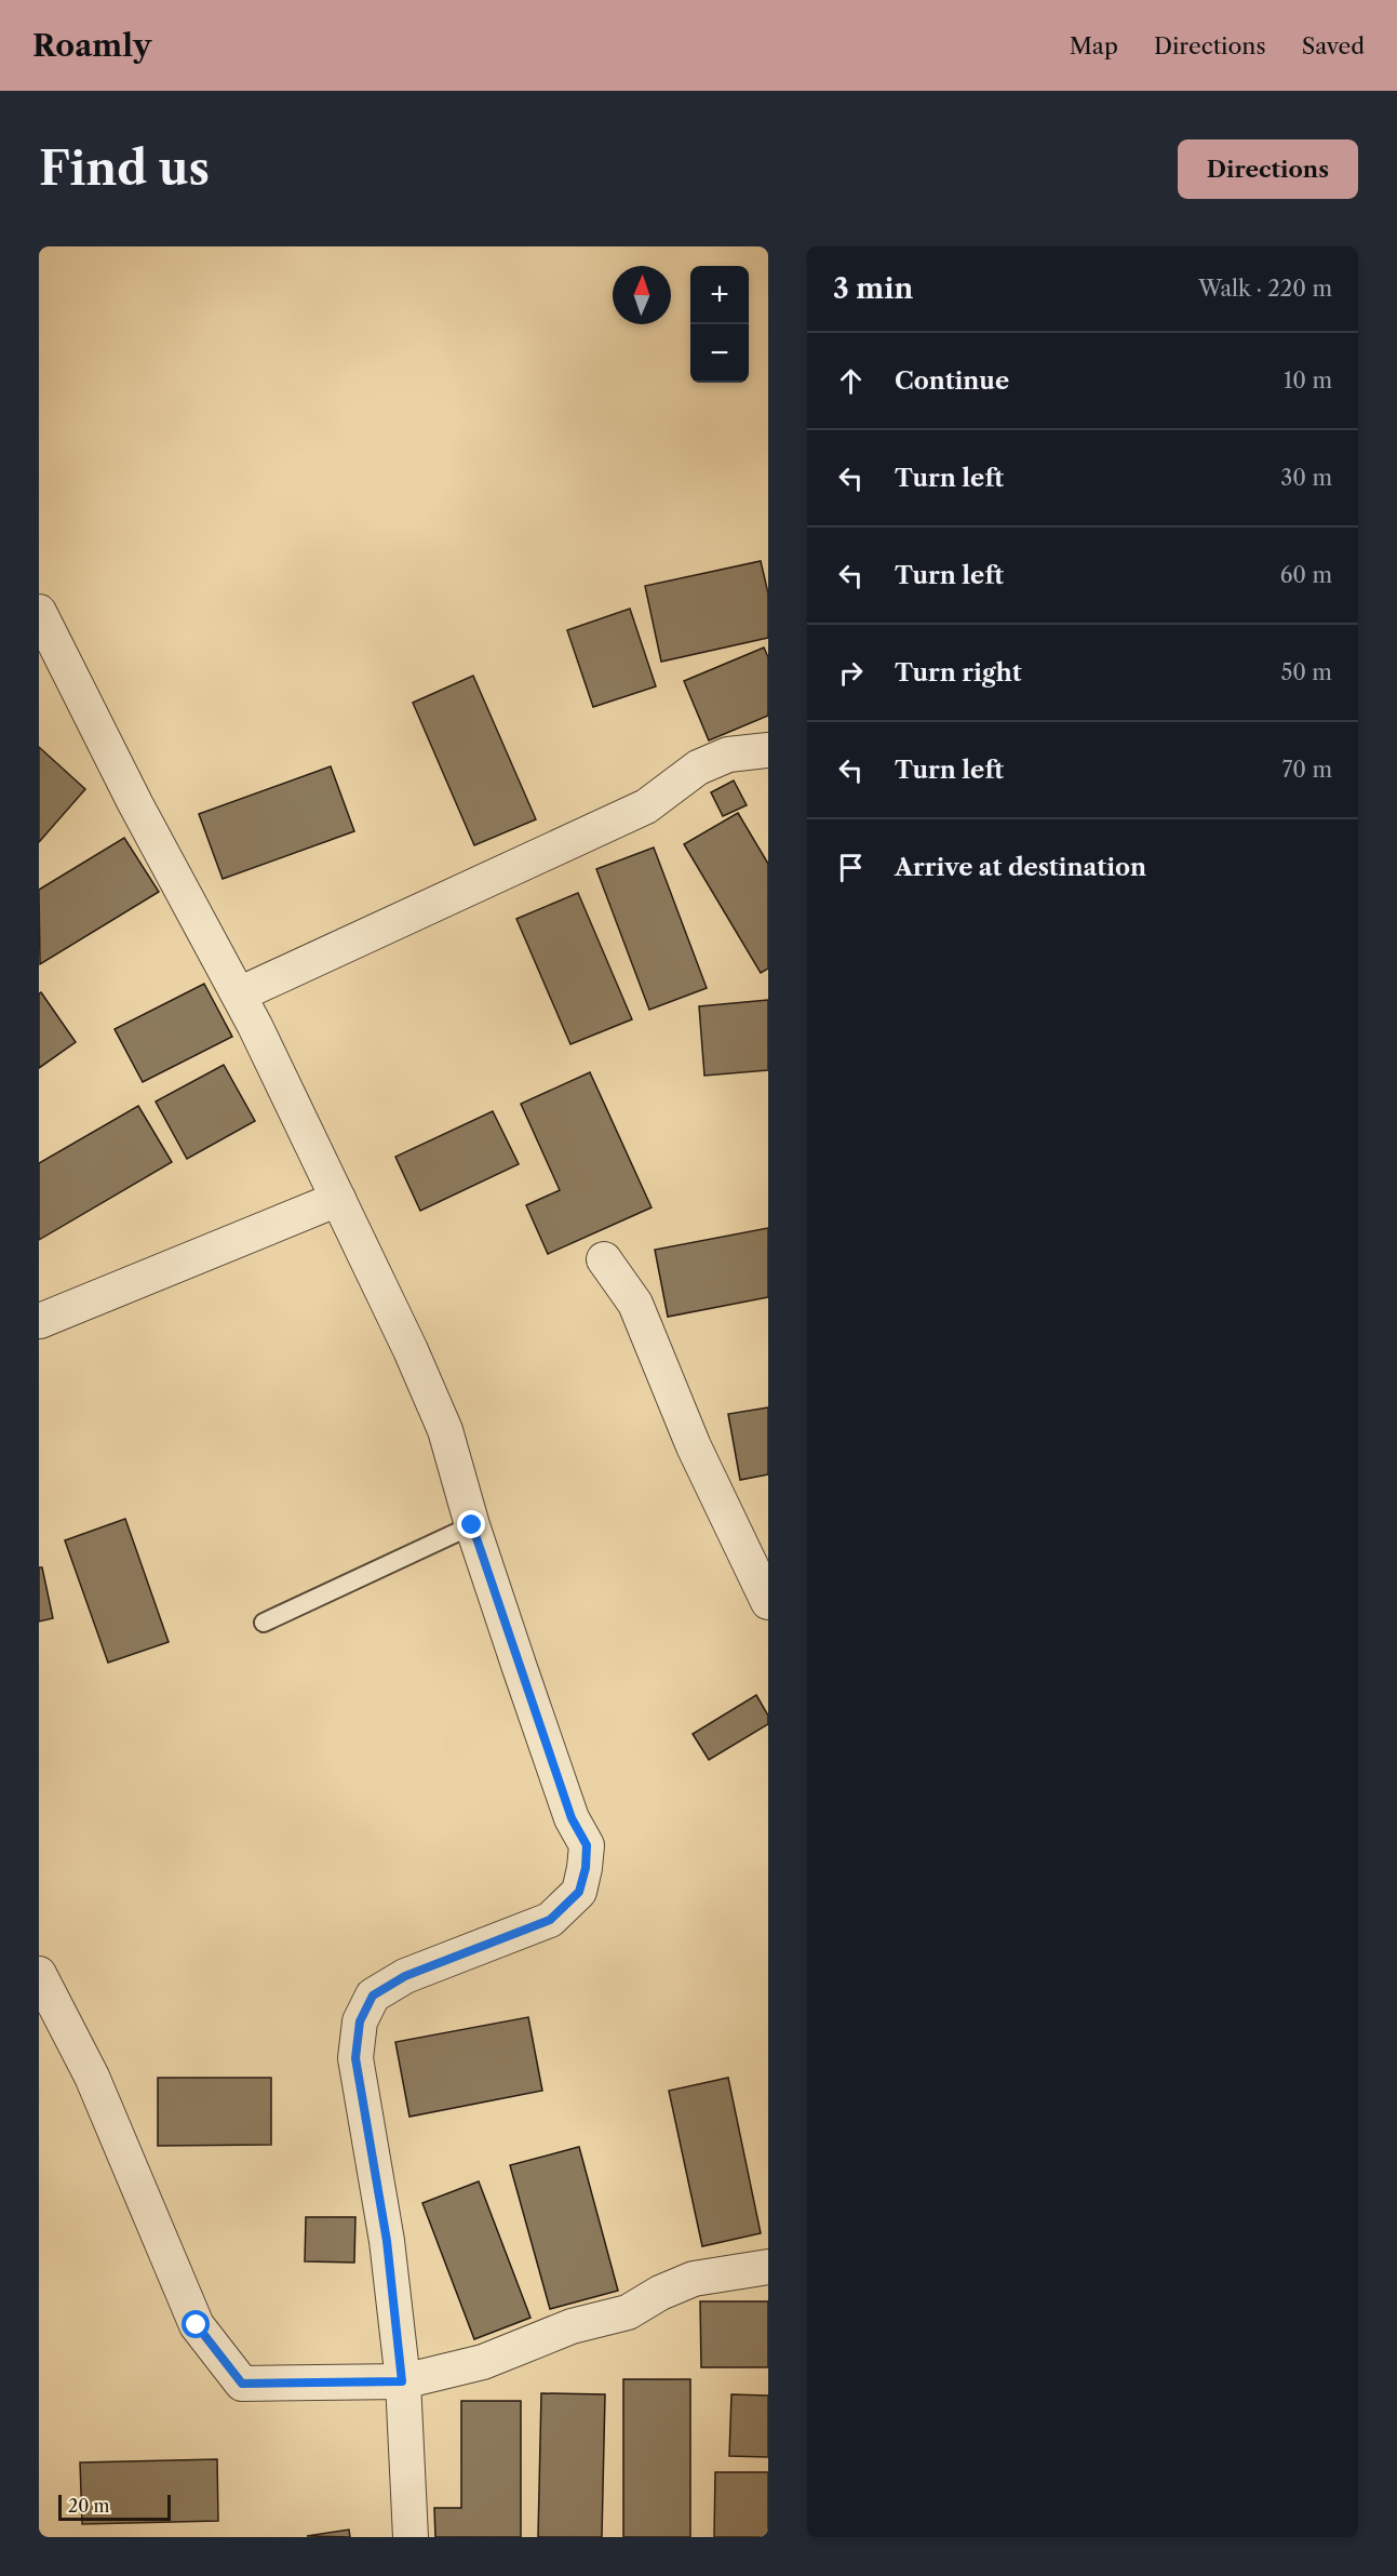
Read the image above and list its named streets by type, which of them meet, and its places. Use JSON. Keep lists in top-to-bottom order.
{
  "scale_bar": "20 m",
  "north": "top",
  "page": {
    "header": "Roamly",
    "nav": ["Map", "Directions", "Saved"],
    "buttons": "Directions",
    "title": "Find us",
    "heading": ["3 min", "Walk · 220 m"],
    "map_buttons": ["+", "−"],
    "list": [
      ["Continue", "10 m"],
      ["Turn left", "30 m"],
      ["Turn left", "60 m"],
      ["Turn right", "50 m"],
      ["Turn left", "70 m"],
      "Arrive at destination"
    ],
    "scale": "20 m"
  }
}
